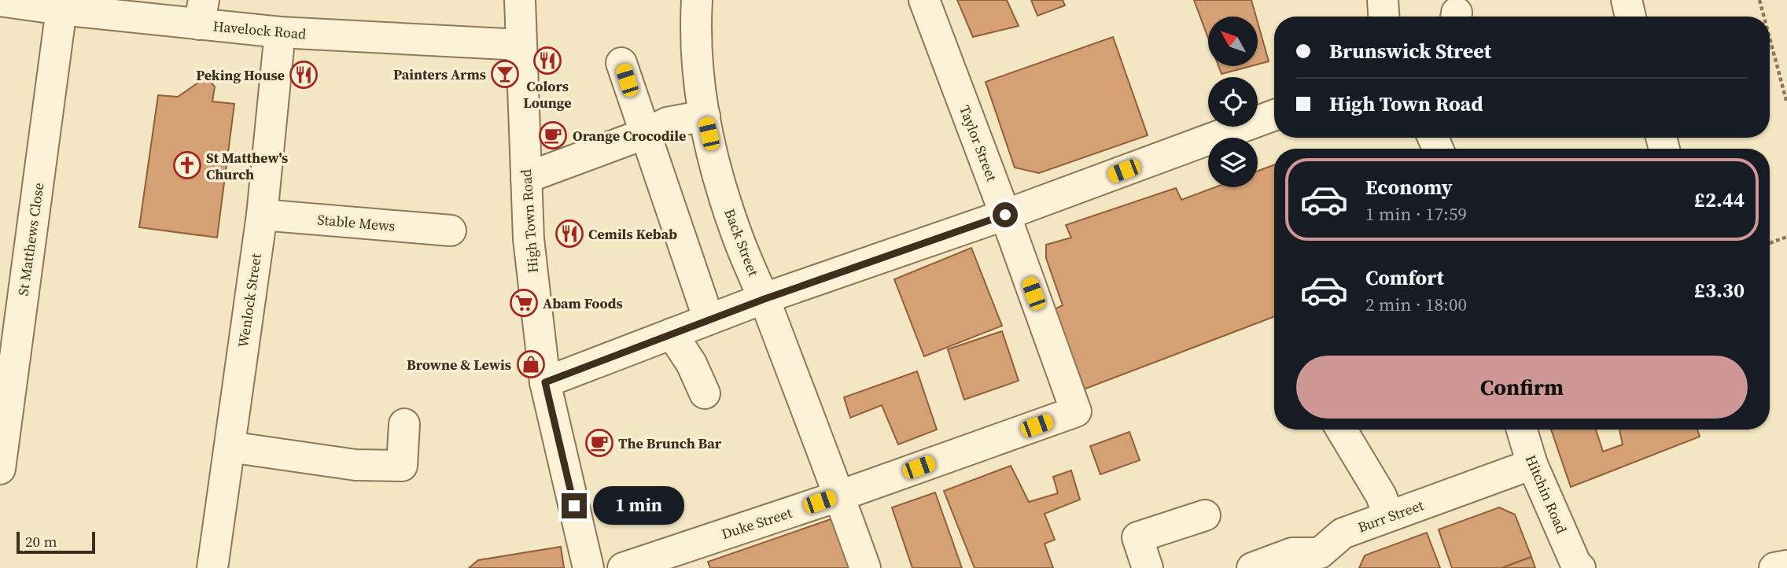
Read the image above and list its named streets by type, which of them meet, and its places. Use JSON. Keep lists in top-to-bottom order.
{
  "streets": {
    "street": [
      "Havelock Road",
      "Taylor Street",
      "High Town Road",
      "Stable Mews",
      "St Matthews Close",
      "Back Street",
      "Wenlock Street",
      "Hitchin Road",
      "Burr Street",
      "Duke Street"
    ]
  },
  "crossings": [
    ["Havelock Road", "High Town Road"],
    ["Havelock Road", "St Matthews Close"],
    ["Havelock Road", "Wenlock Street"],
    ["Taylor Street", "Duke Street"],
    ["Stable Mews", "Wenlock Street"],
    ["Back Street", "Duke Street"],
    ["Hitchin Road", "Burr Street"]
  ],
  "places": {
    "restaurant": ["Colors Lounge", "Peking House", "Cemils Kebab"],
    "bar": ["Painters Arms"],
    "cafe": ["Orange Crocodile", "The Brunch Bar"],
    "church": ["St Matthew's Church"],
    "supermarket": ["Abam Foods"],
    "shop": ["Browne & Lewis"]
  },
  "scale_bar": "20 m",
  "north": "top left",
  "page": {
    "banner": ["Brunswick Street", "High Town Road"],
    "list": [
      {
        "name": "Economy",
        "note": "1 min · 17:59",
        "value": "£2.44"
      },
      {
        "name": "Comfort",
        "note": "2 min · 18:00",
        "value": "£3.30"
      }
    ],
    "buttons": "Confirm",
    "bubble": "1 min",
    "scale": "20 m"
  }
}
